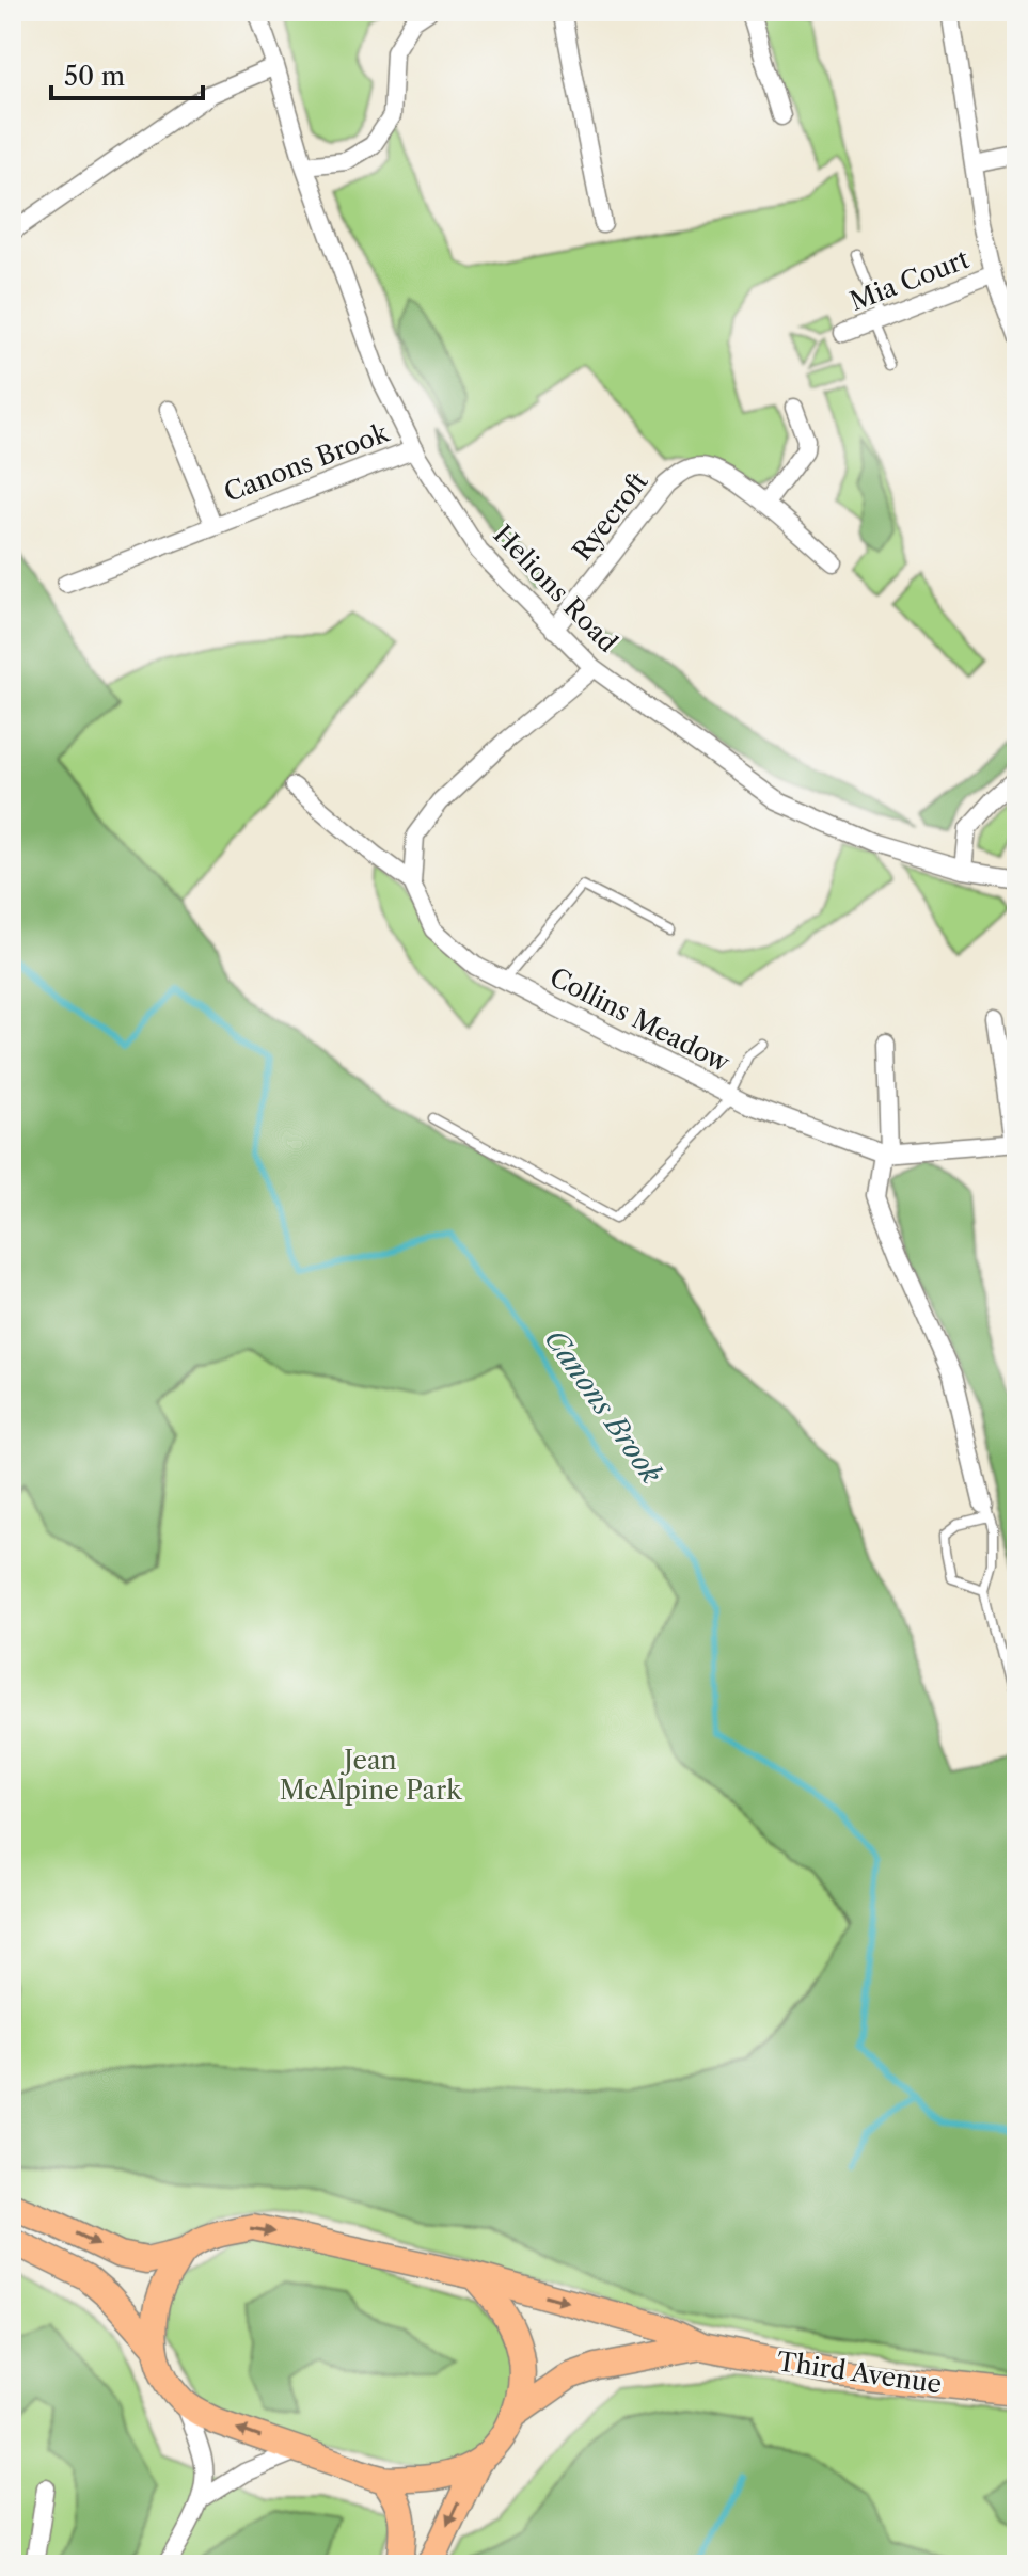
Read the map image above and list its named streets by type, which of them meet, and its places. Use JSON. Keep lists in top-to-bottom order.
{
  "streets": {
    "main road": ["Third Avenue"],
    "street": [
      "Mia Court",
      "Canons Brook",
      "Ryecroft",
      "Helions Road",
      "Collins Meadow"
    ]
  },
  "crossings": [
    ["Canons Brook", "Helions Road"],
    ["Ryecroft", "Helions Road"],
    ["Helions Road", "Collins Meadow"]
  ],
  "water": ["Canons Brook"],
  "parks": ["Jean McAlpine Park"],
  "scale_bar": "50 m"
}
